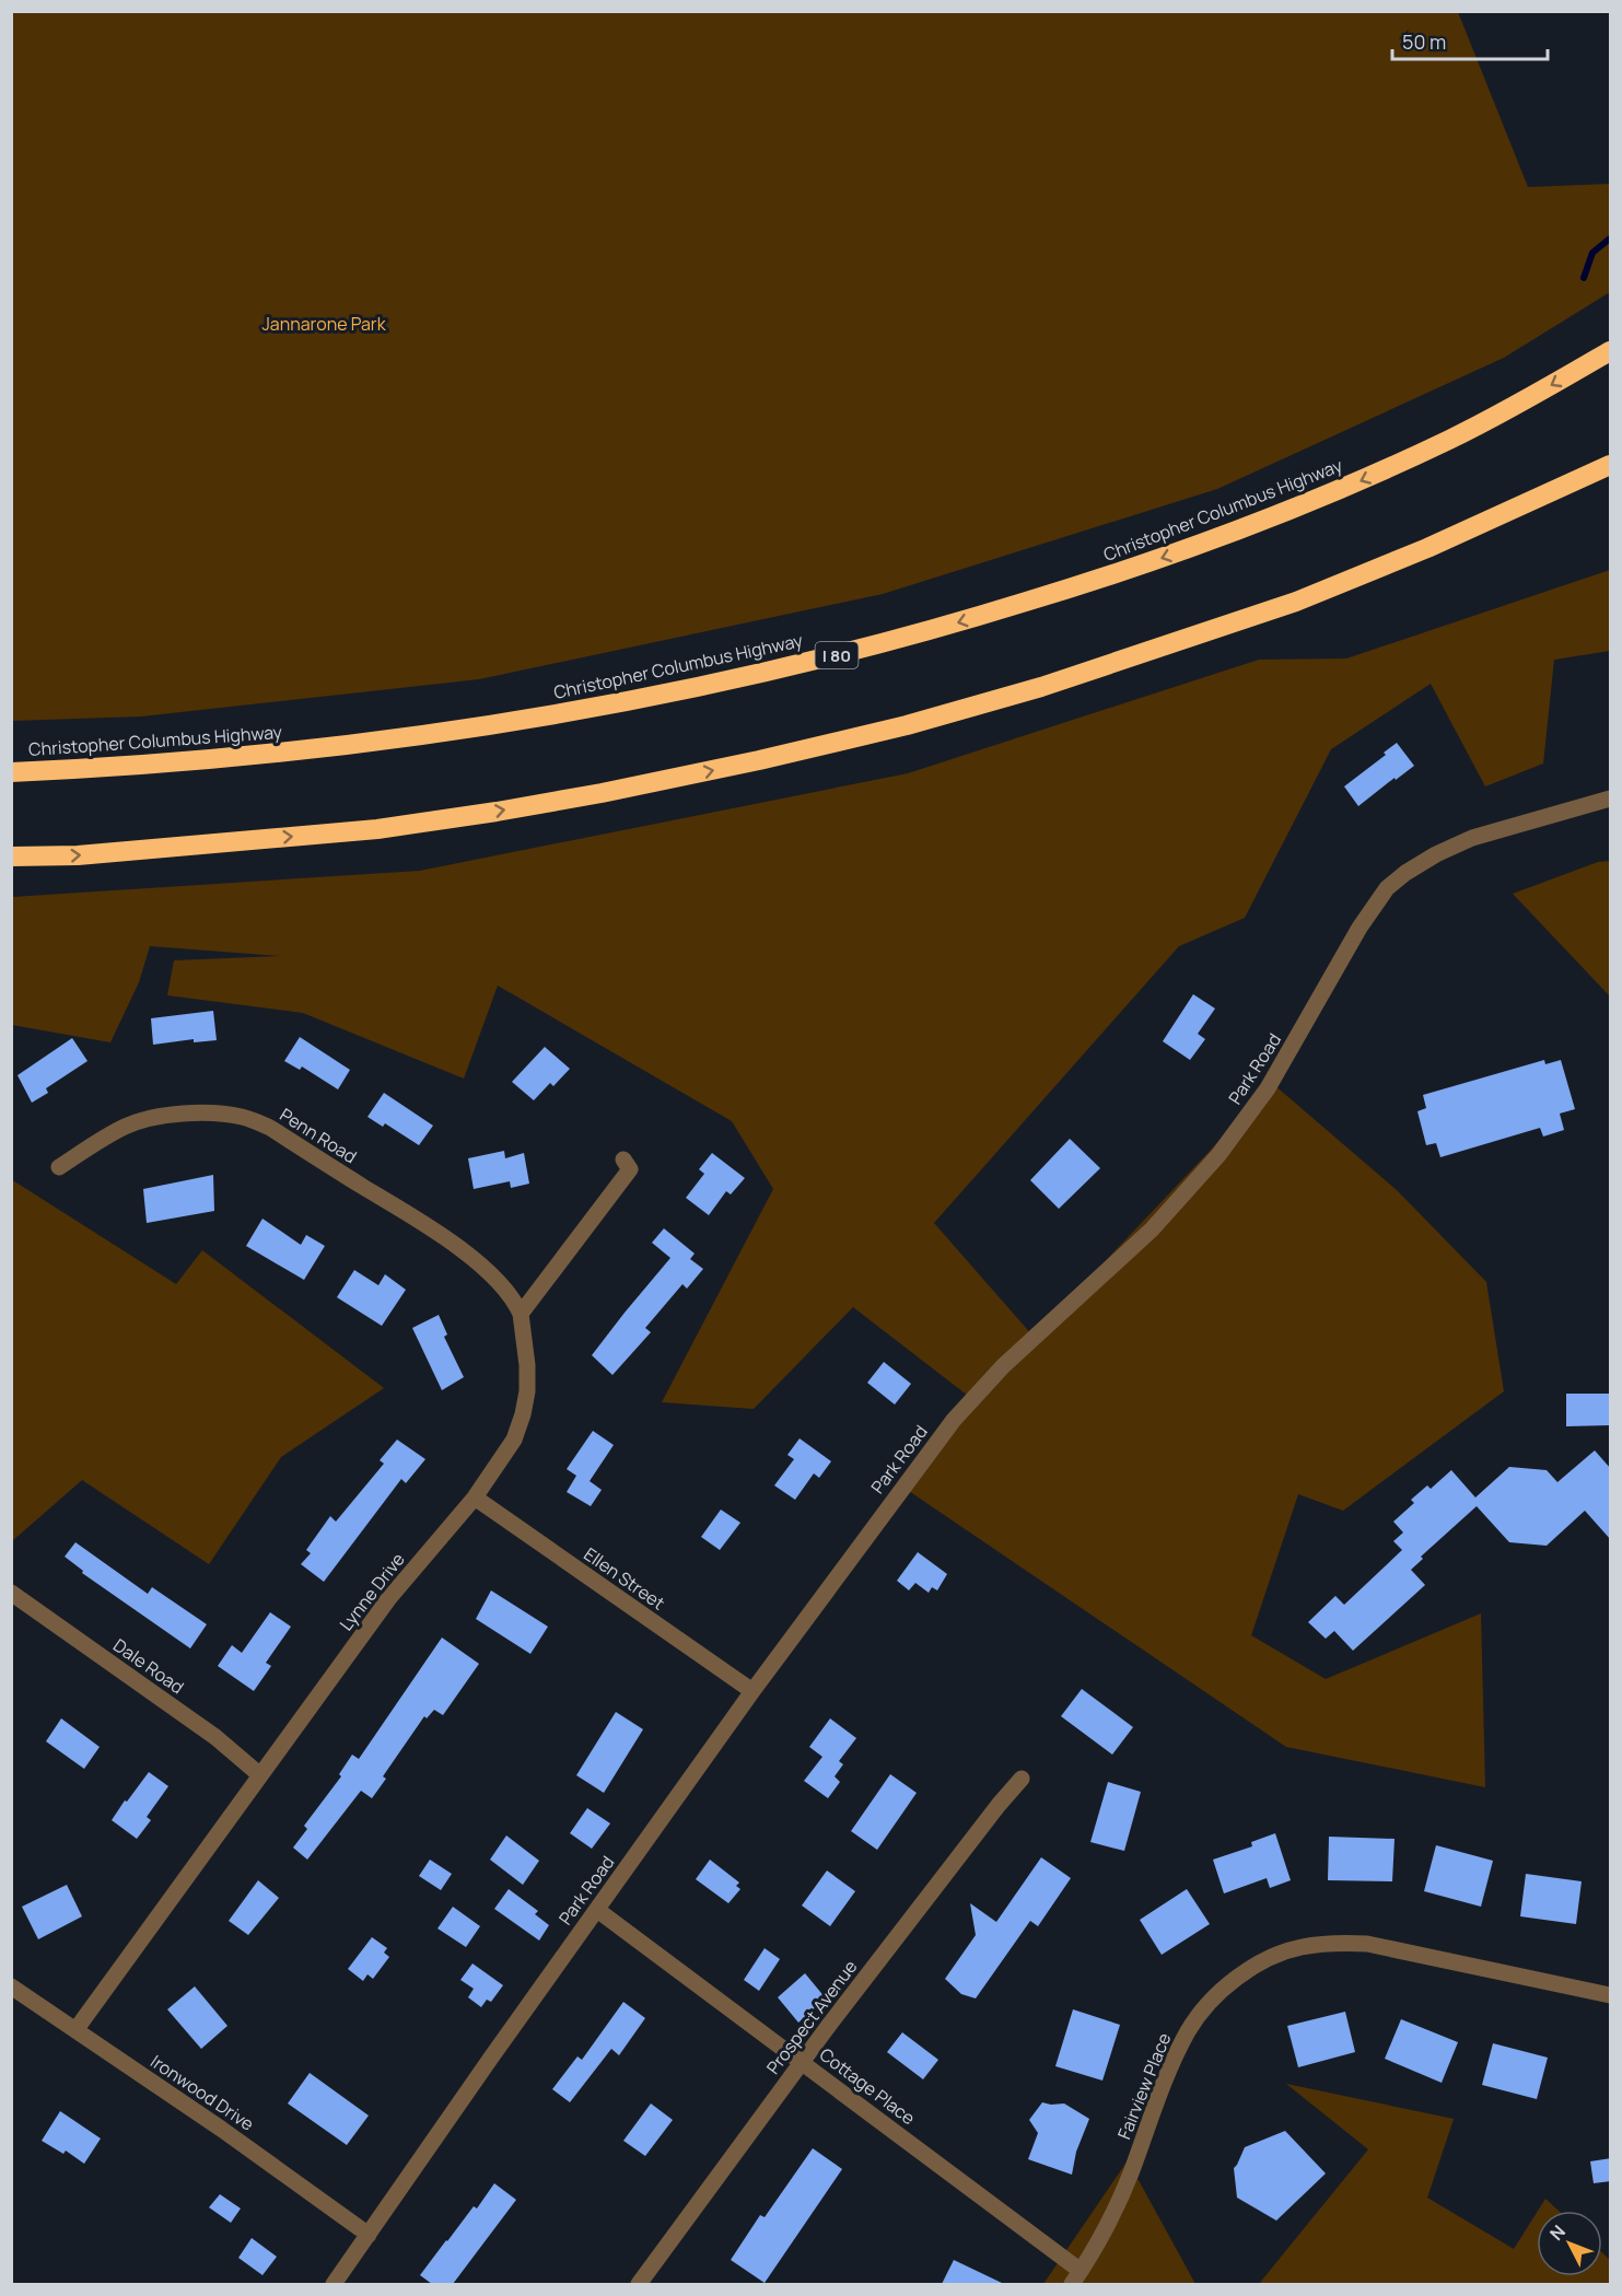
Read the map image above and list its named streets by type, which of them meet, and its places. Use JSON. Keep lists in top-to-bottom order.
{
  "streets": {
    "highway": ["Christopher Columbus Highway", "I 80"],
    "street": [
      "Park Road",
      "Penn Road",
      "Ellen Street",
      "Lynne Drive",
      "Dale Road",
      "Prospect Avenue",
      "Cottage Place",
      "Fairview Place",
      "Ironwood Drive"
    ]
  },
  "crossings": [
    ["Park Road", "Ellen Street"],
    ["Park Road", "Cottage Place"],
    ["Park Road", "Ironwood Drive"],
    ["Penn Road", "Lynne Drive"],
    ["Ellen Street", "Lynne Drive"],
    ["Lynne Drive", "Dale Road"],
    ["Lynne Drive", "Ironwood Drive"],
    ["Prospect Avenue", "Cottage Place"],
    ["Cottage Place", "Fairview Place"]
  ],
  "parks": ["Jannarone Park"],
  "scale_bar": "50 m",
  "north": "top left"
}
